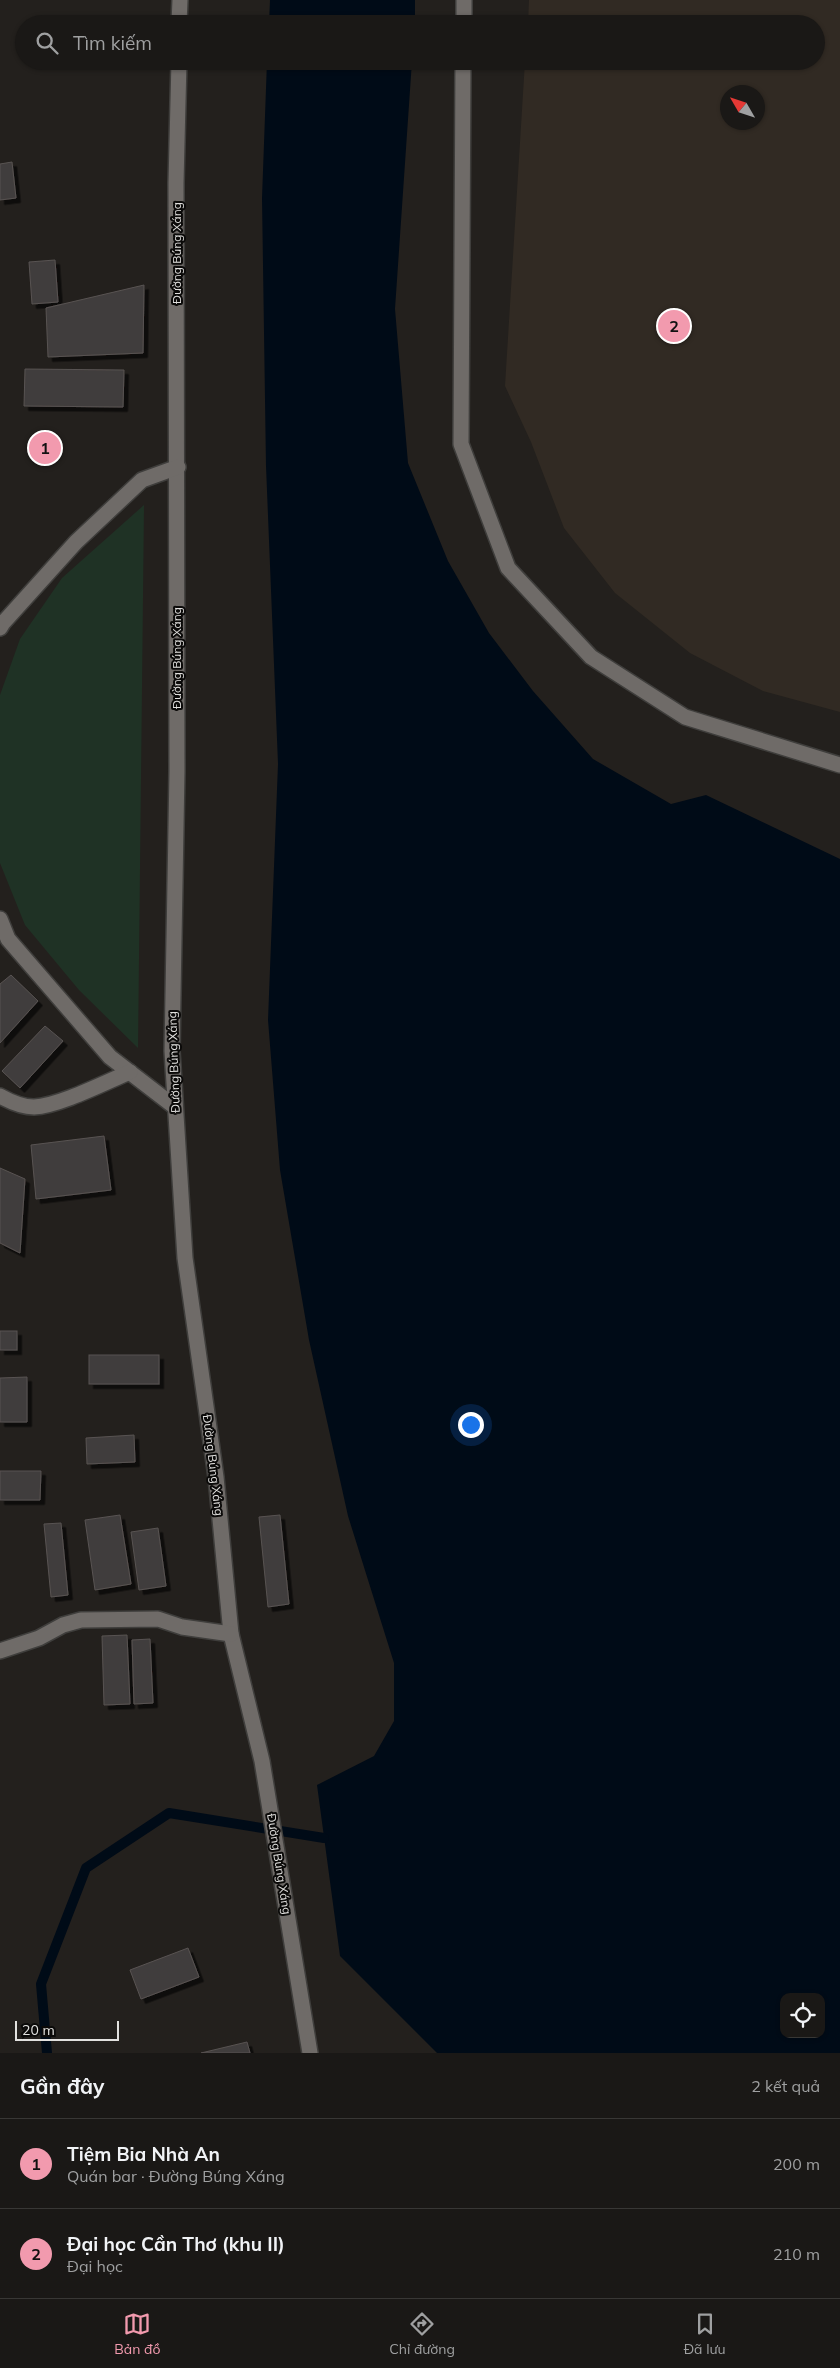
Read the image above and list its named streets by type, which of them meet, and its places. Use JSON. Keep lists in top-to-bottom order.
{
  "streets": {
    "street": ["Đường Búng Xáng"]
  },
  "scale_bar": "20 m",
  "north": "top left",
  "page": {
    "search": "Tìm kiếm",
    "pins": ["2", "1"],
    "scale": "20 m",
    "heading": ["Gần đây", "2 kết quả"],
    "list": [
      {
        "mark": "1",
        "name": "Tiệm Bia Nhà An",
        "note": "Quán bar · Đường Búng Xáng",
        "value": "200 m"
      },
      {
        "mark": "2",
        "name": "Đại học Cần Thơ (khu II)",
        "note": "Đại học",
        "value": "210 m"
      }
    ],
    "nav": ["Bản đồ", "Chỉ đường", "Đã lưu"]
  }
}
